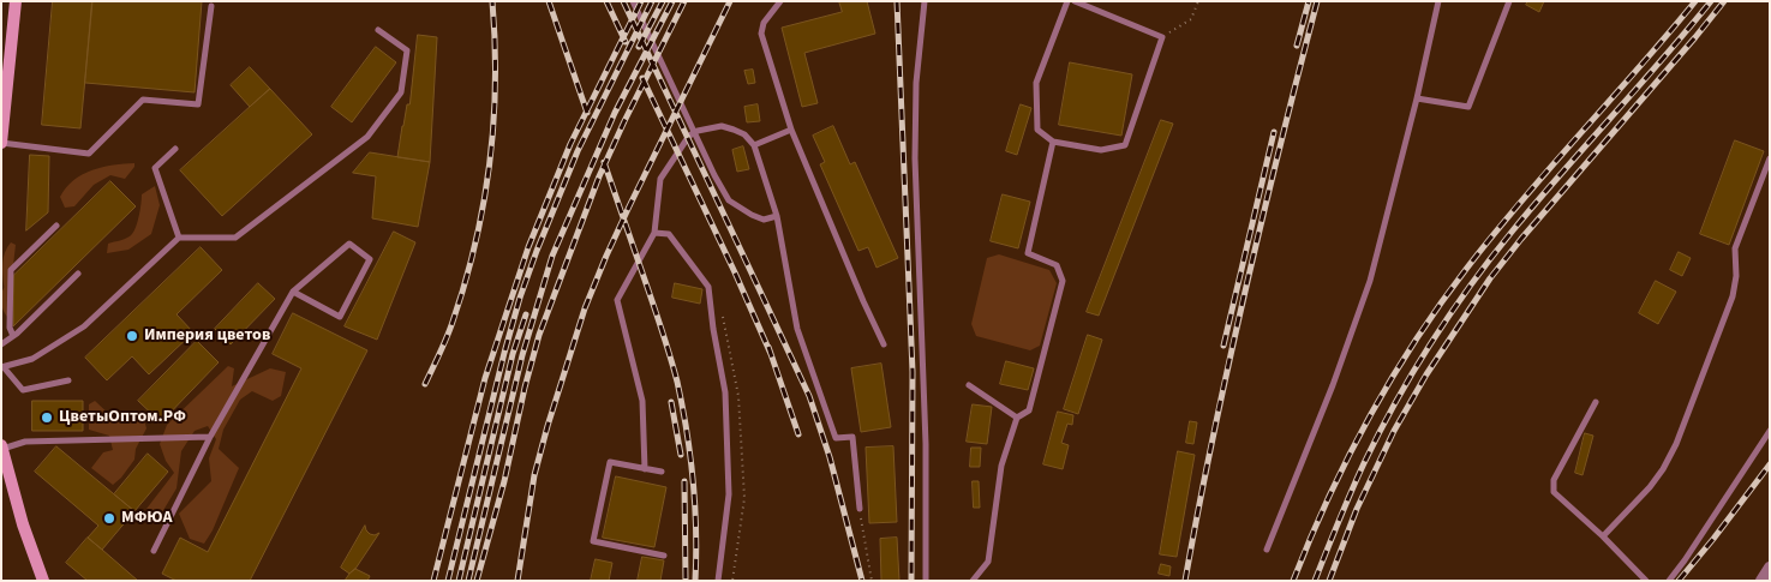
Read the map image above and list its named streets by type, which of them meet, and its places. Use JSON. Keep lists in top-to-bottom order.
{
  "places": ["Империя цветов", "ЦветыОптом.РФ", "МФЮА"]
}
